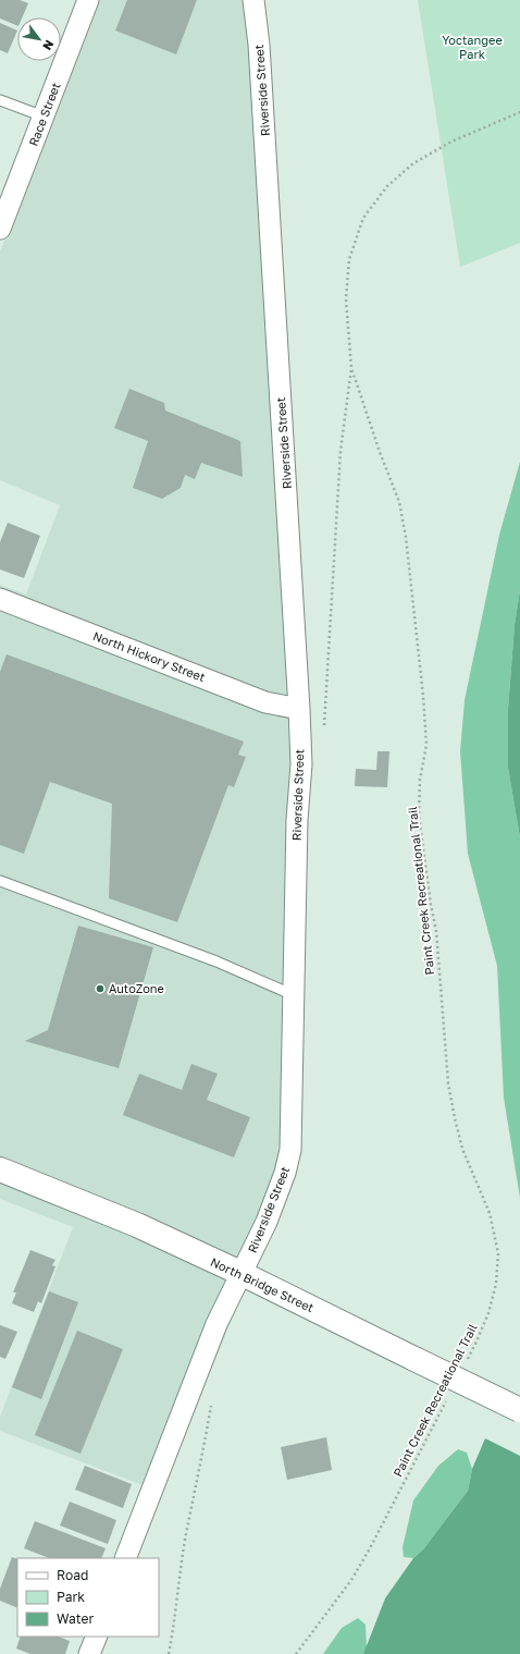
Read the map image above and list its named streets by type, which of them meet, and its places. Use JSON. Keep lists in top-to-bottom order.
{
  "streets": {
    "main road": ["North Bridge Street"],
    "street": ["Riverside Street", "Race Street", "North Hickory Street"],
    "path": ["Paint Creek Recreational Trail"]
  },
  "crossings": [
    ["Riverside Street", "North Hickory Street"],
    ["Riverside Street", "North Bridge Street"]
  ],
  "parks": ["Yoctangee Park"],
  "places": ["AutoZone"],
  "legend": ["Road", "Park", "Water"],
  "north": "bottom right"
}
